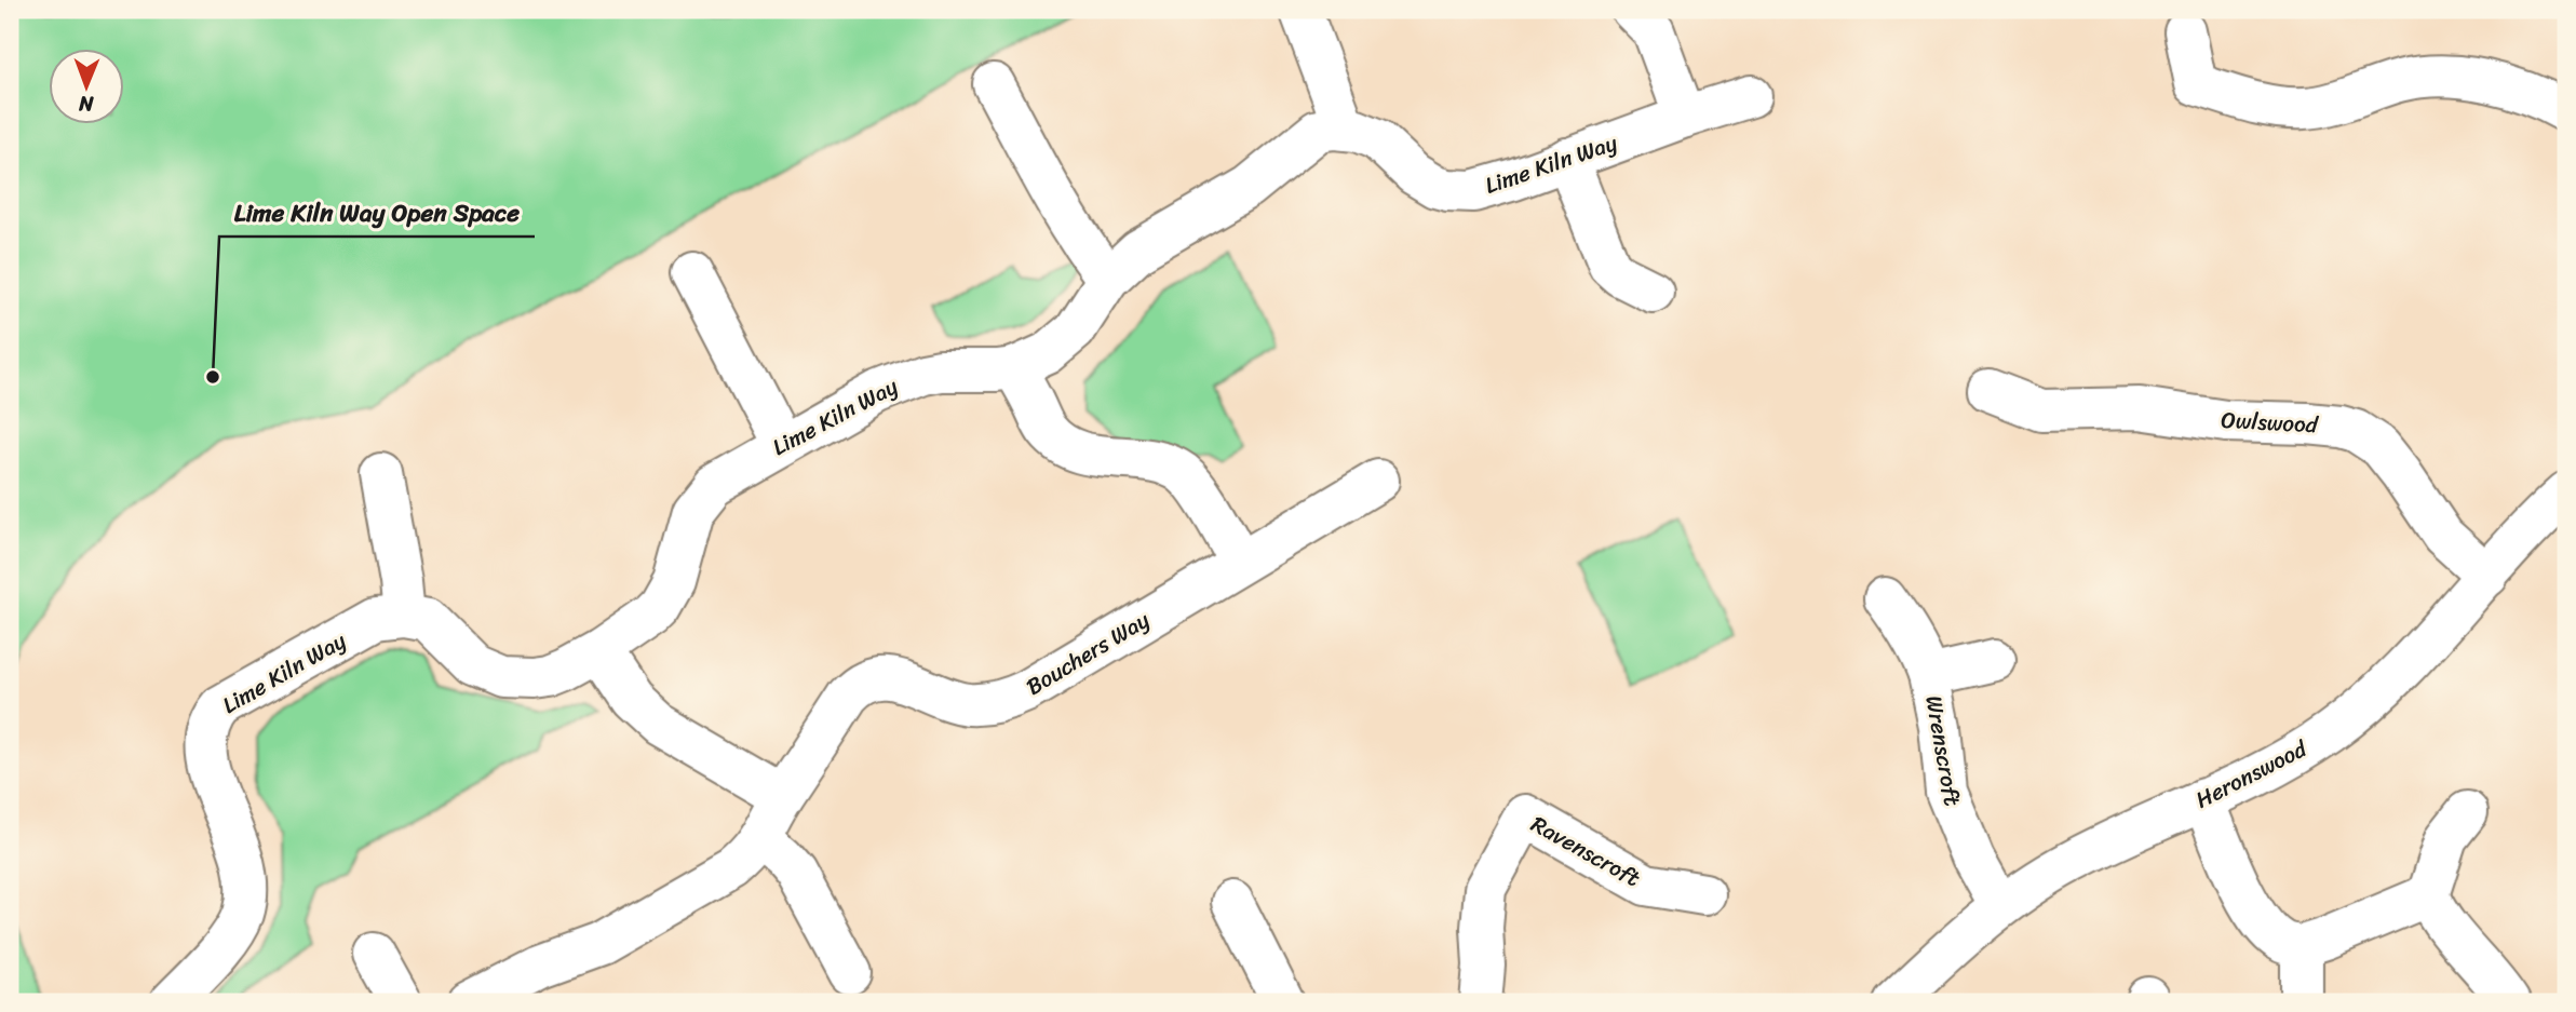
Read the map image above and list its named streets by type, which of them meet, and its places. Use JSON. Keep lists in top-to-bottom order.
{
  "streets": {
    "street": [
      "Lime Kiln Way",
      "Owlswood",
      "Bouchers Way",
      "Wrenscroft",
      "Heronswood",
      "Ravenscroft"
    ]
  },
  "crossings": [
    ["Owlswood", "Heronswood"],
    ["Wrenscroft", "Heronswood"]
  ],
  "places": ["Lime Kiln Way Open Space"],
  "north": "bottom"
}
